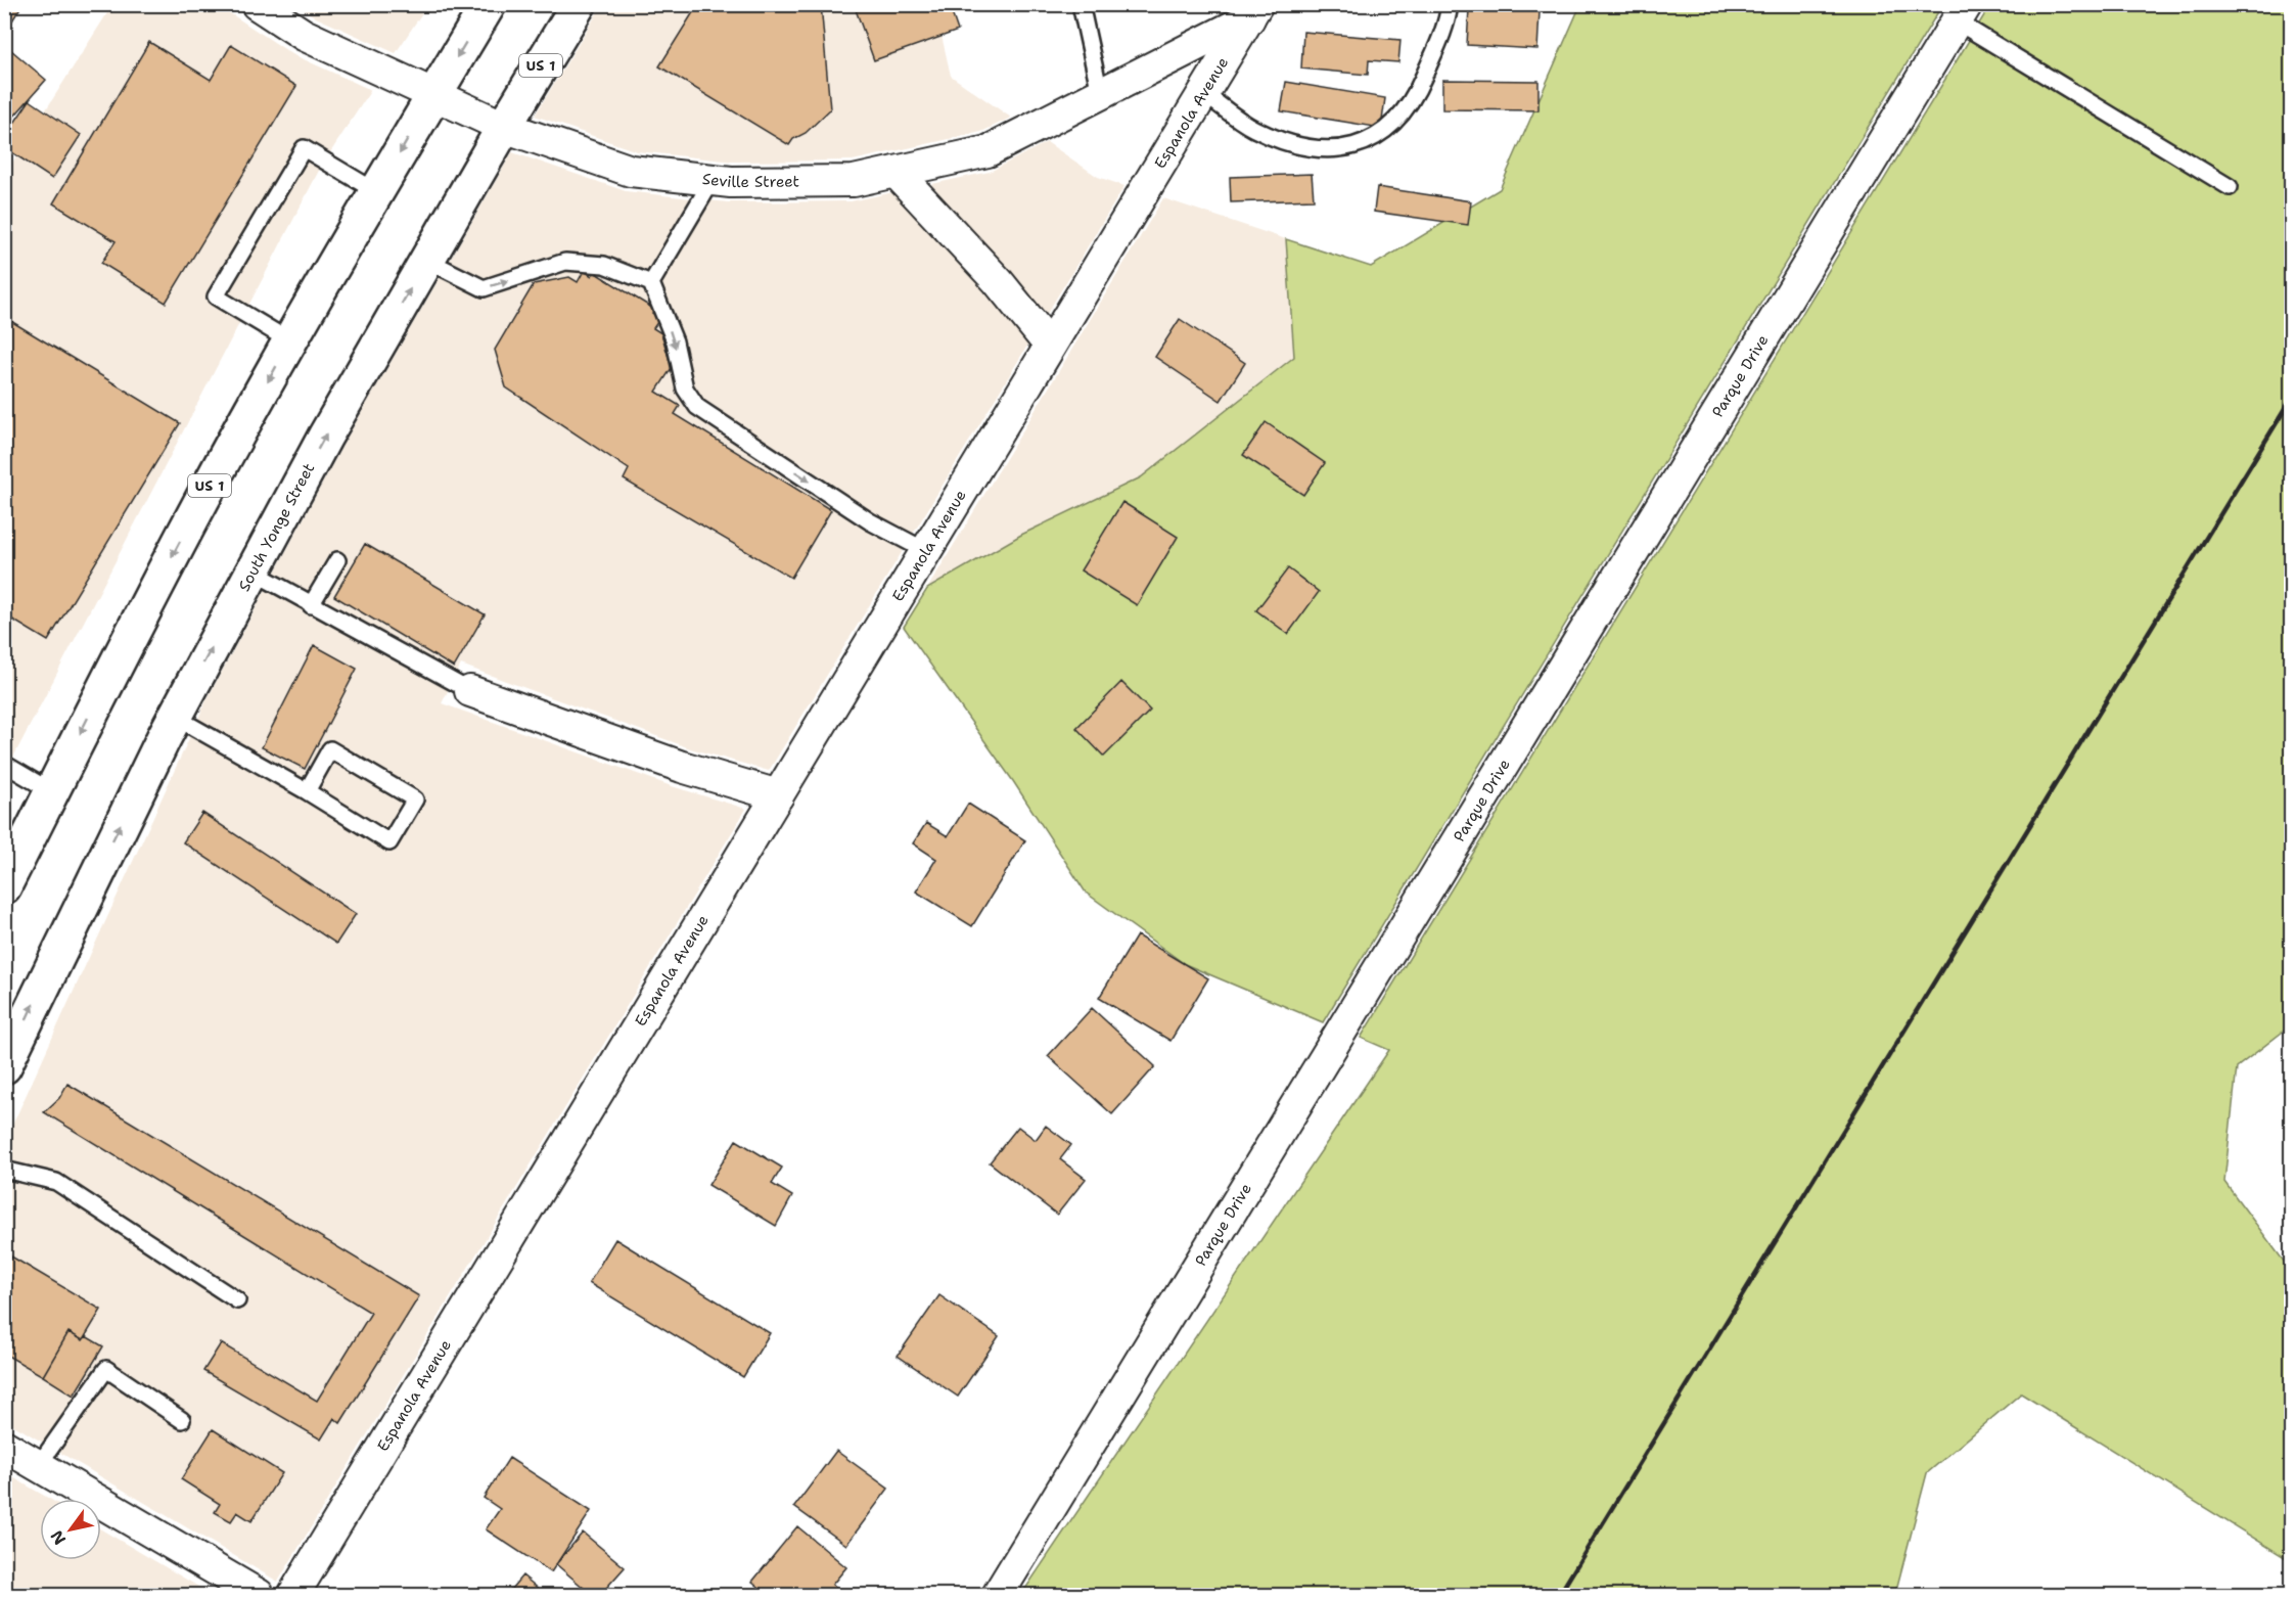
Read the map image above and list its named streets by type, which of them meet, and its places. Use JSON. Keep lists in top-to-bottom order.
{
  "streets": {
    "main road": ["US 1", "South Yonge Street"],
    "street": ["Espanola Avenue", "Seville Street", "Parque Drive"]
  },
  "crossings": [
    ["US 1", "Seville Street"],
    ["Espanola Avenue", "Seville Street"],
    ["Seville Street", "South Yonge Street"]
  ],
  "north": "bottom left"
}
